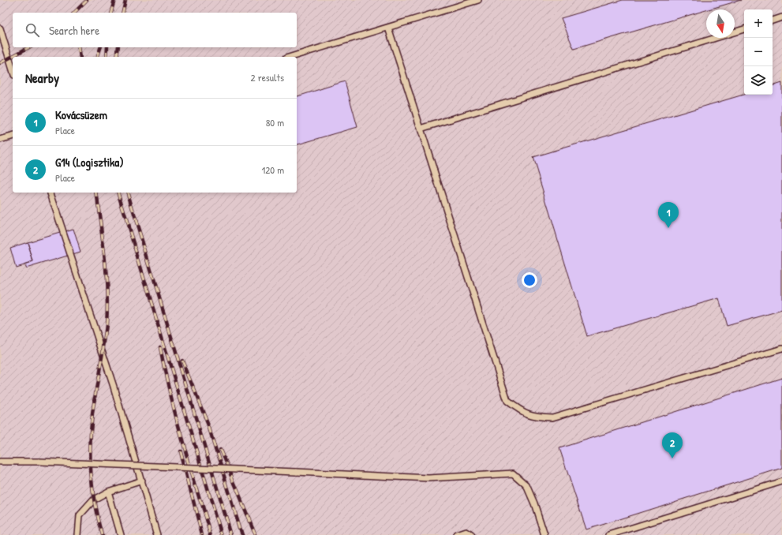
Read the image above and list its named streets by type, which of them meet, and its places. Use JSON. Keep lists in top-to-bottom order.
{
  "north": "bottom",
  "page": {
    "map_buttons": ["+", "−"],
    "search": "Search here",
    "heading": ["Nearby", "2 results"],
    "list": [
      {
        "mark": "1",
        "name": "Kovácsüzem",
        "note": "Place",
        "value": "80 m"
      },
      {
        "mark": "2",
        "name": "G14 (Logisztika)",
        "note": "Place",
        "value": "120 m"
      }
    ],
    "pins": ["1", "2"]
  }
}
